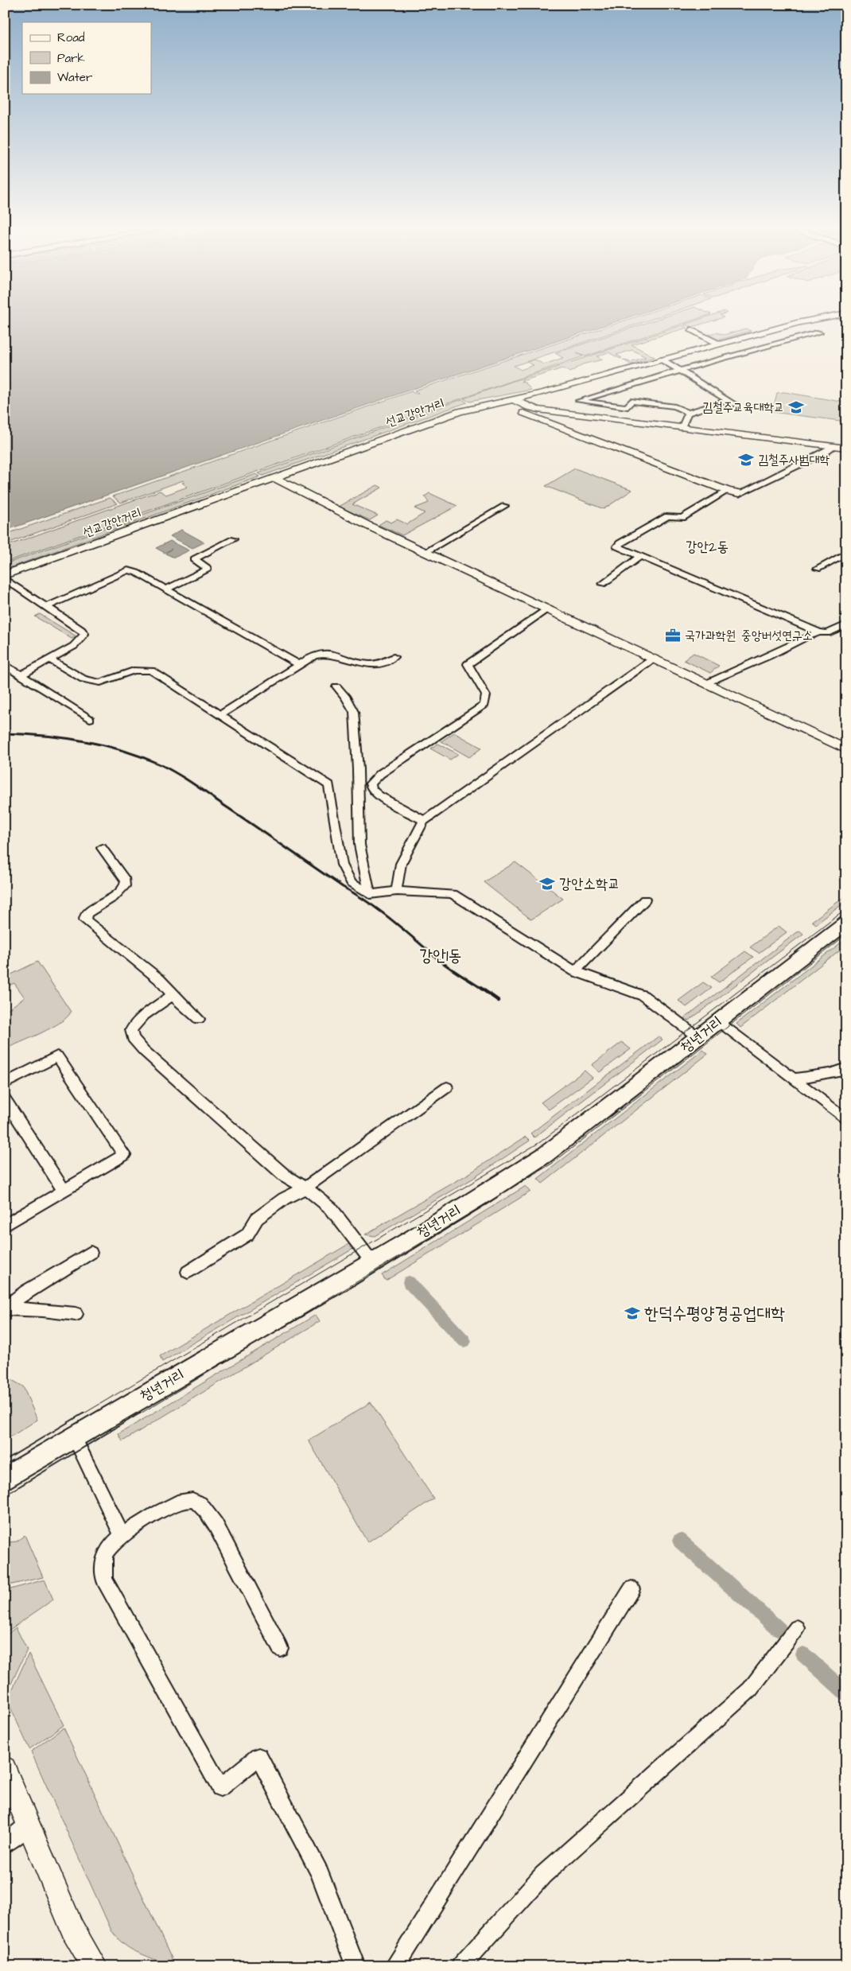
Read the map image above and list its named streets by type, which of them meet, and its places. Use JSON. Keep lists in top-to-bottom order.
{
  "streets": {
    "main road": ["선교강안거리", "청년거리"]
  },
  "districts": ["강안2동", "강안1동"],
  "places": {
    "school or university": [
      "김철주교육대학교",
      "김철주사범대학",
      "강안소학교",
      "한덕수평양경공업대학"
    ],
    "office": ["국가과학원 중앙버섯연구소"]
  },
  "legend": ["Road", "Park", "Water"]
}
